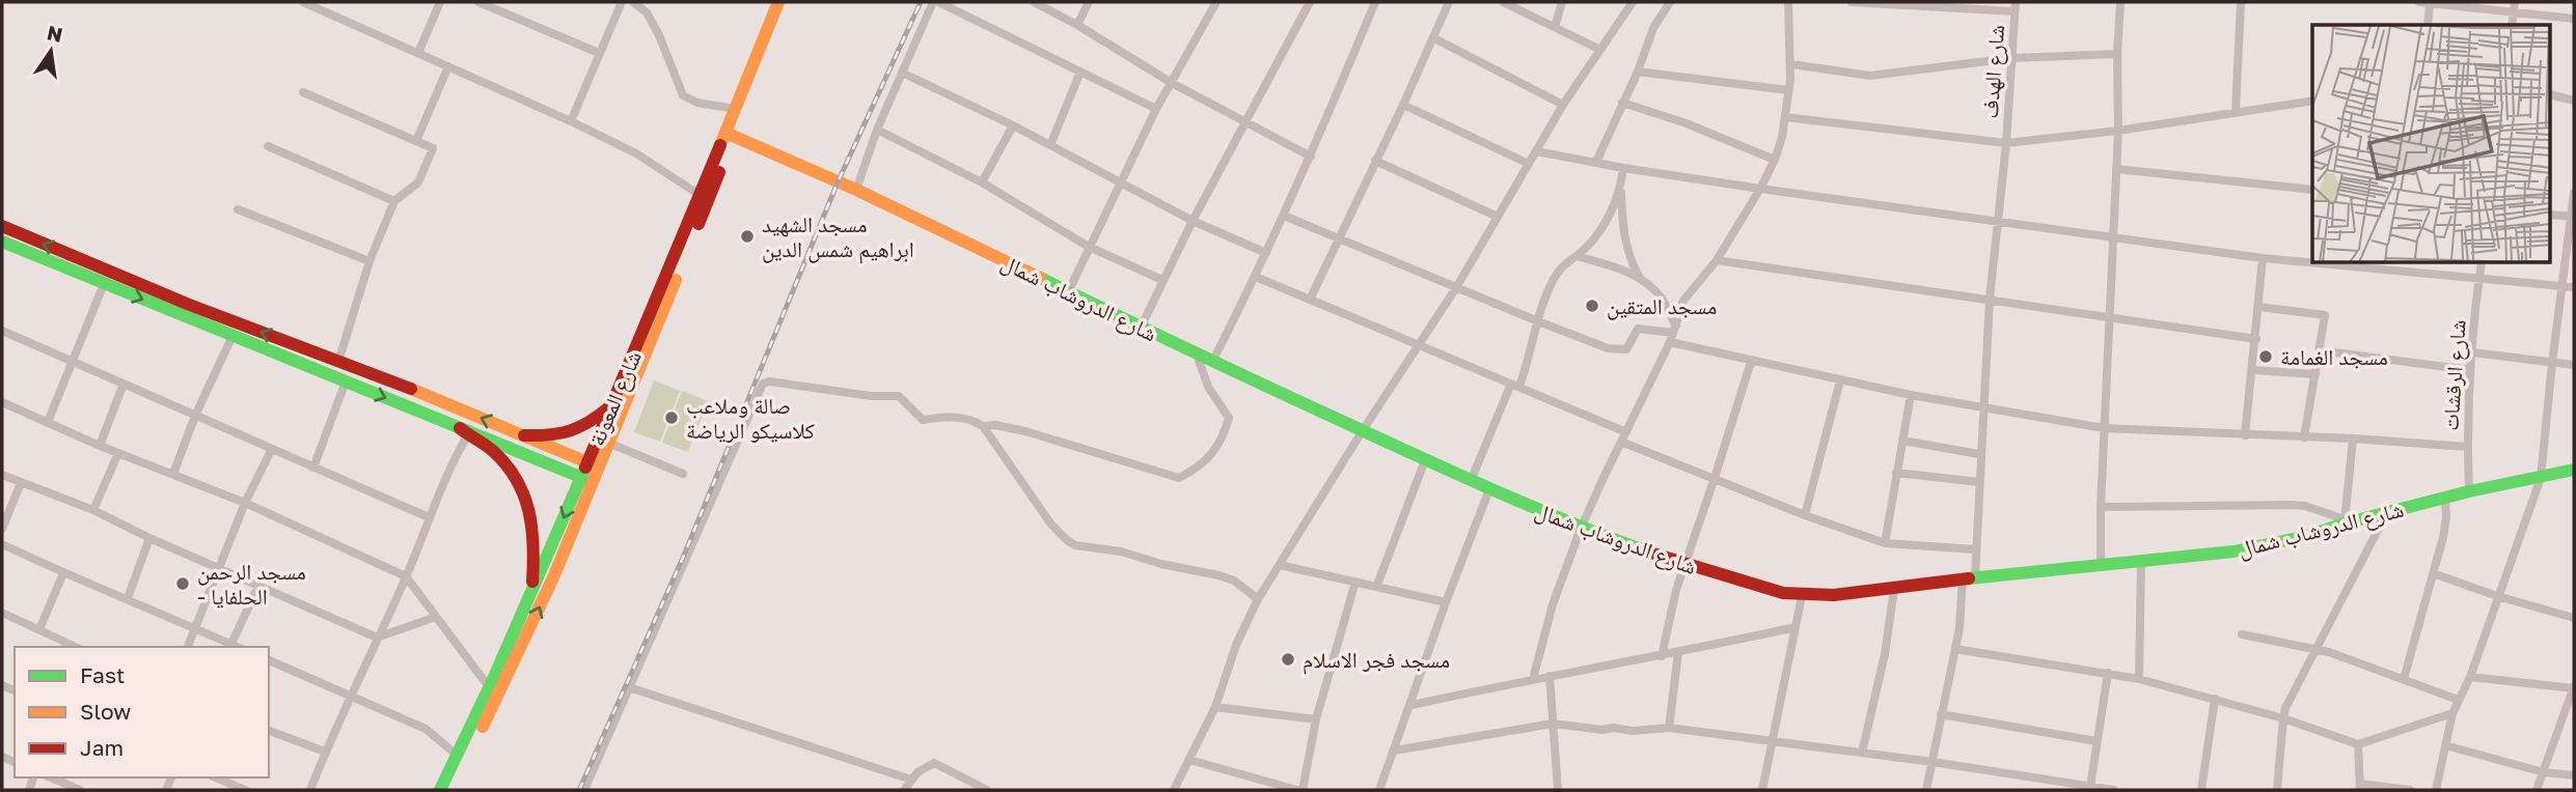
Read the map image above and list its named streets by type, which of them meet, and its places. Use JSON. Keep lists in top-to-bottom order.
{
  "streets": {
    "main road": ["شارع الدروشاب شمال", "شارع المعونة"],
    "street": ["شارع الهدف", "شارع الرقشات"]
  },
  "crossings": [
    ["شارع الهدف", "شارع الدروشاب شمال"],
    ["شارع الدروشاب شمال", "شارع الرقشات"],
    ["شارع الدروشاب شمال", "شارع المعونة"]
  ],
  "places": [
    "مسجد الشهيد ابراهيم شمس الدين",
    "مسجد المتقين",
    "مسجد الغمامة",
    "صالة وملاعب كلاسيكو الرياضة",
    "مسجد الرحمن - الحلفايا",
    "مسجد فجر الاسلام"
  ],
  "legend": ["Fast", "Slow", "Jam"],
  "north": "top"
}
